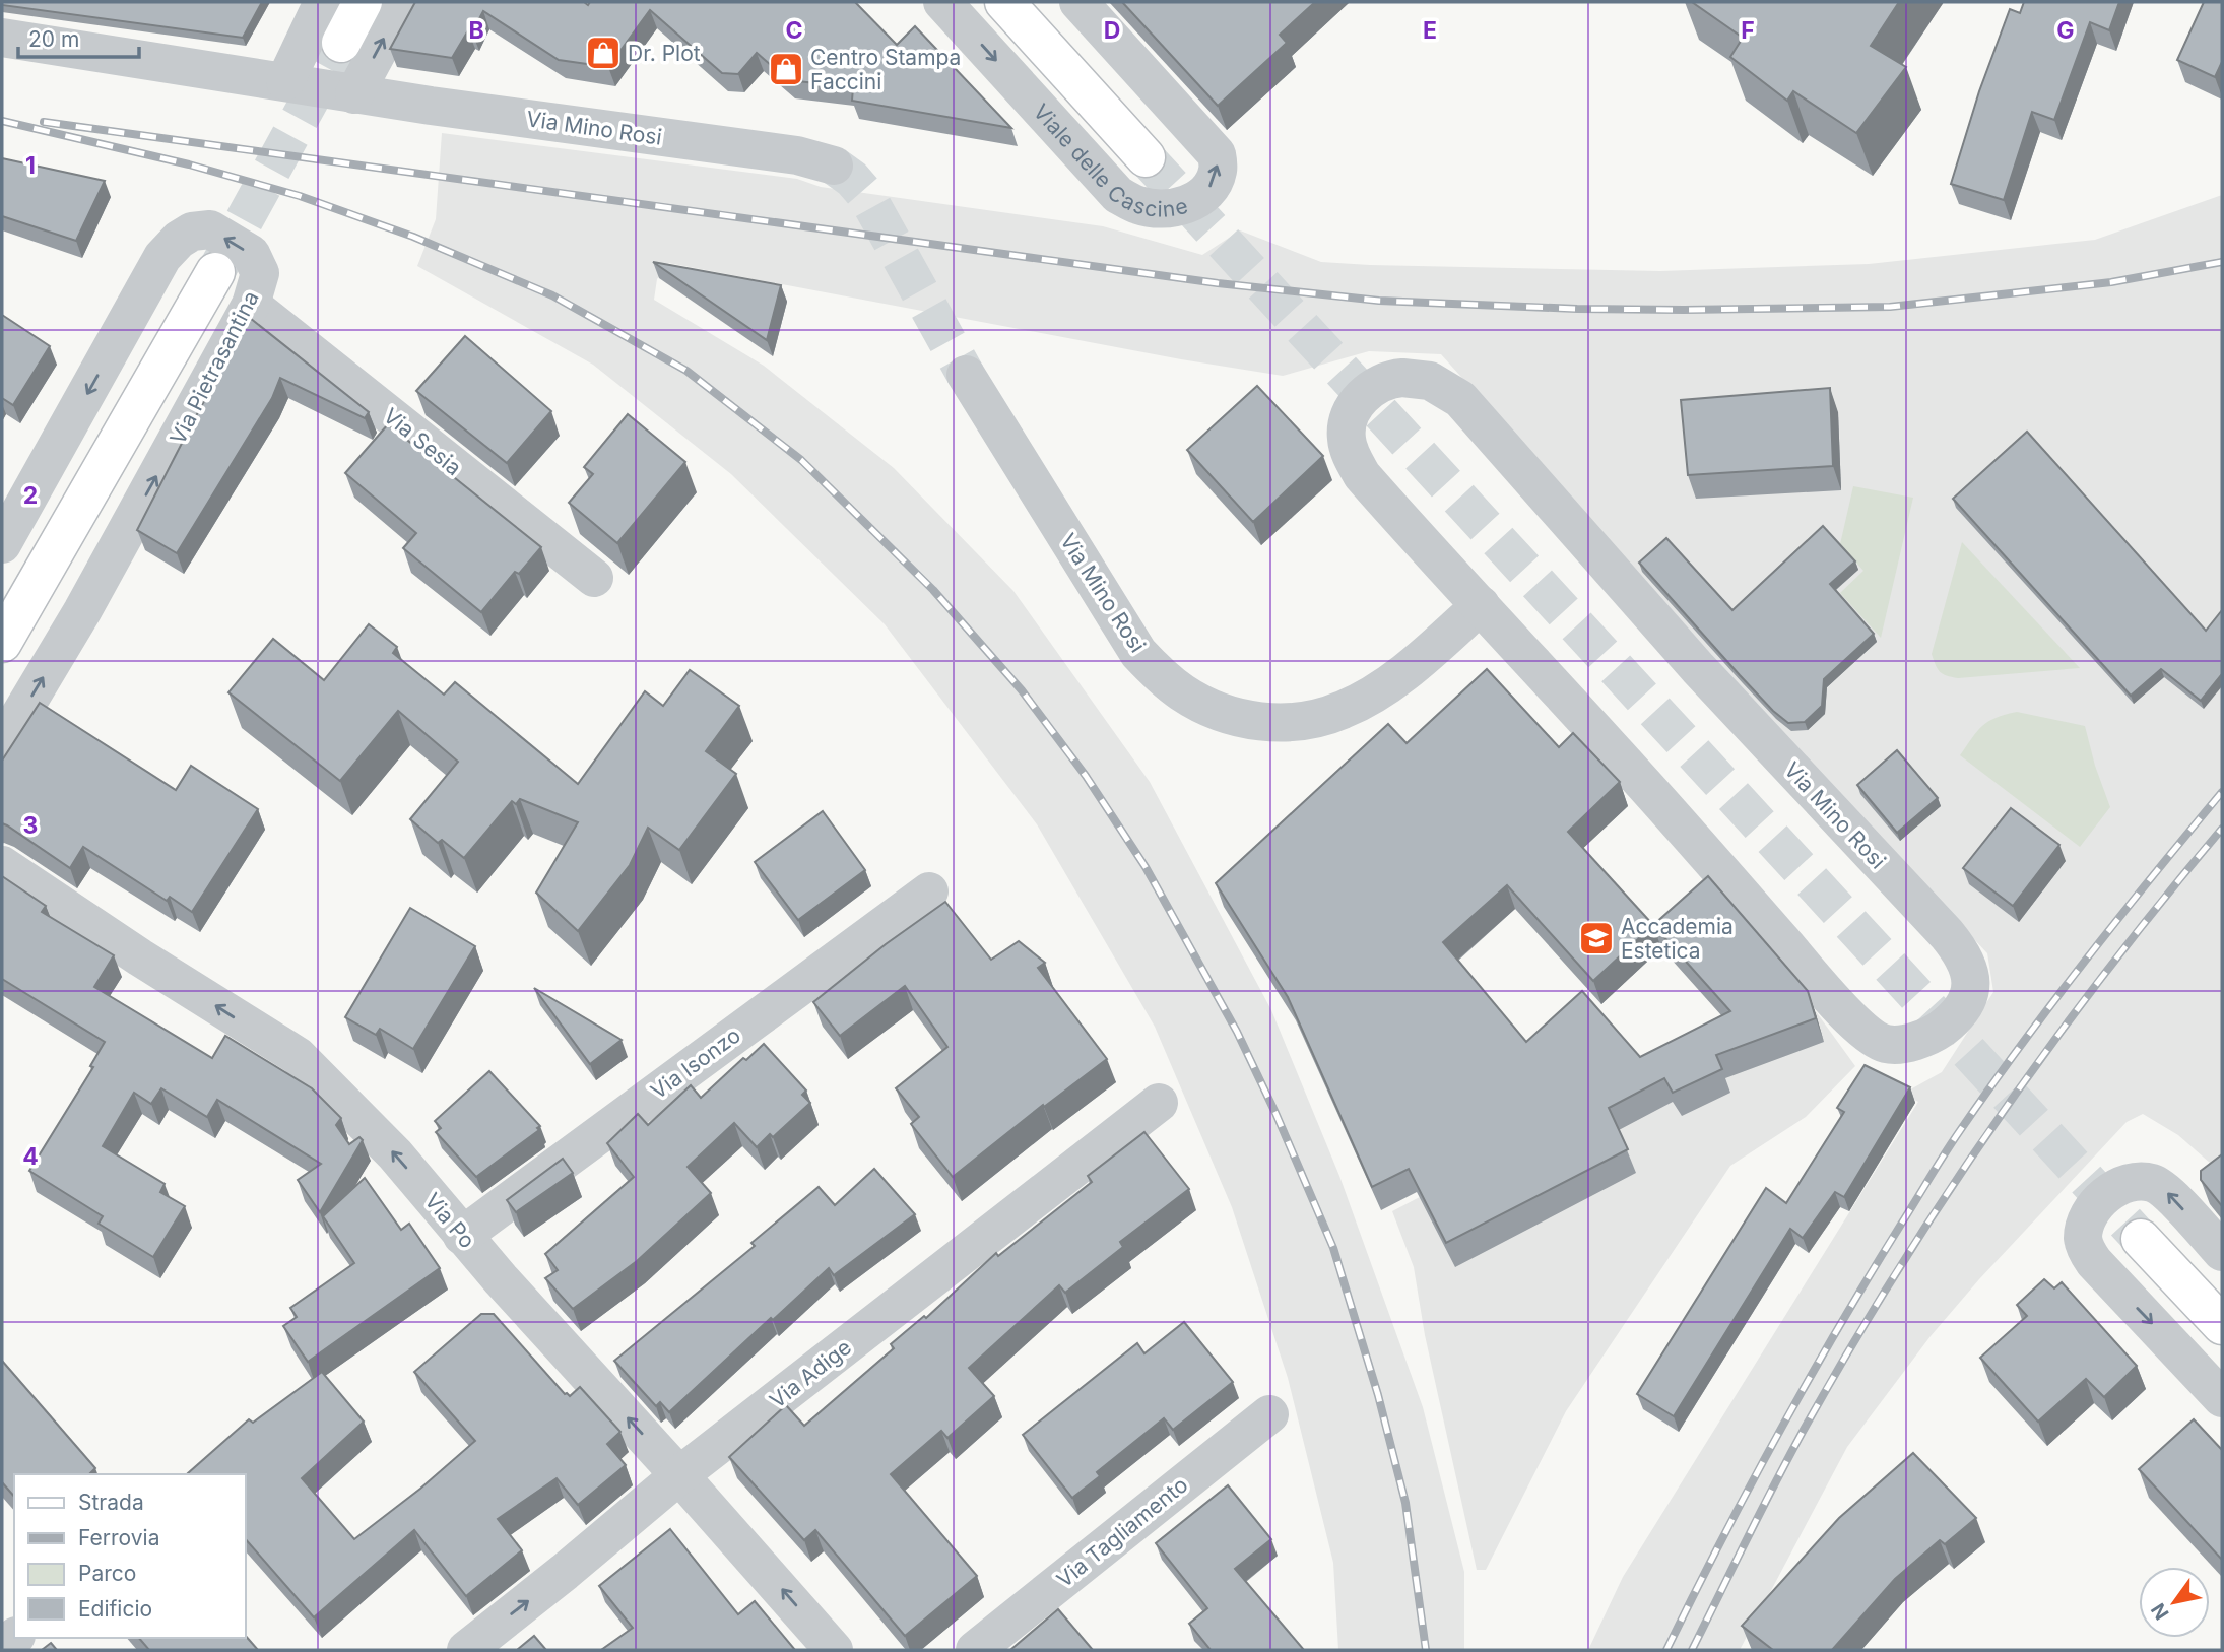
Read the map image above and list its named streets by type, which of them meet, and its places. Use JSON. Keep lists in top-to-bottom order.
{
  "streets": {
    "main road": ["Viale delle Cascine", "Via Pietrasantina"],
    "street": [
      "Via Mino Rosi",
      "Via Sesia",
      "Via Isonzo",
      "Via Po",
      "Via Adige",
      "Via Tagliamento"
    ]
  },
  "crossings": [
    ["Via Pietrasantina", "Via Sesia"],
    ["Via Isonzo", "Via Po"],
    ["Via Po", "Via Adige"]
  ],
  "one_way": ["Via Po"],
  "places": {
    "shop": ["Dr. Plot", "Centro Stampa Faccini"],
    "school or university": ["Accademia Estetica"]
  },
  "legend": [
    "Strada",
    "Ferrovia",
    "Parco",
    "Edificio"
  ],
  "scale_bar": "20 m",
  "north": "bottom left",
  "grid": {
    "columns": [
      "B",
      "C",
      "D",
      "E",
      "F",
      "G"
    ],
    "rows": [
      "1",
      "2",
      "3",
      "4"
    ]
  }
}
